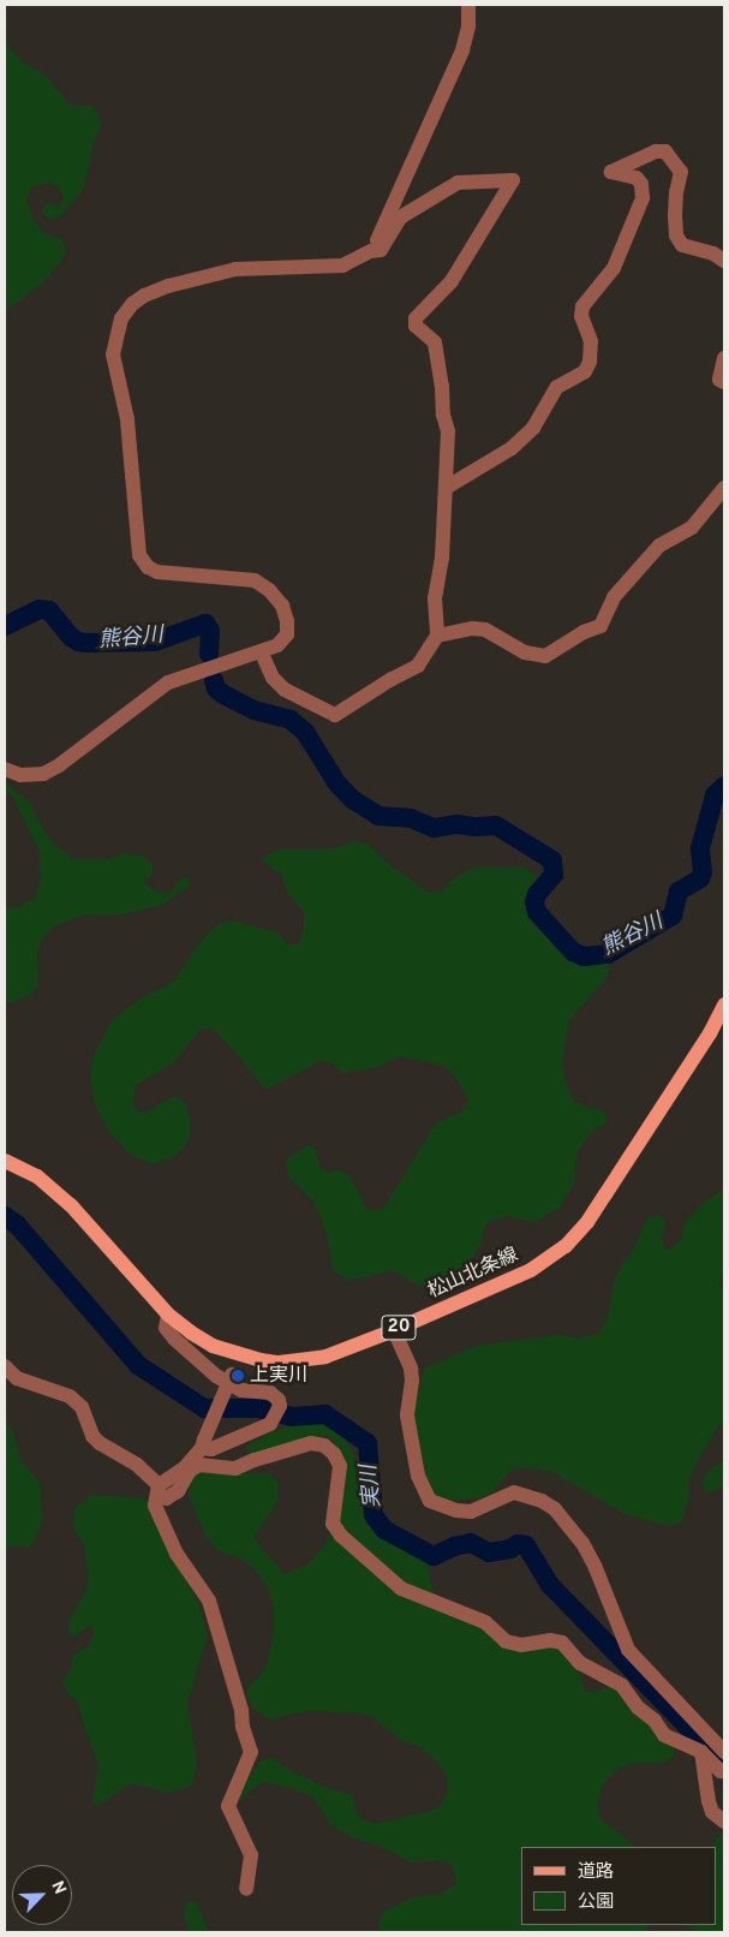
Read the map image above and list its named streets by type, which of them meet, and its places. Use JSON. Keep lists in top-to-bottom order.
{
  "streets": {
    "main road": ["松山北条線", "20"]
  },
  "water": ["熊谷川", "実川"],
  "places": ["上実川"],
  "legend": ["道路", "公園"],
  "north": "top right"
}
